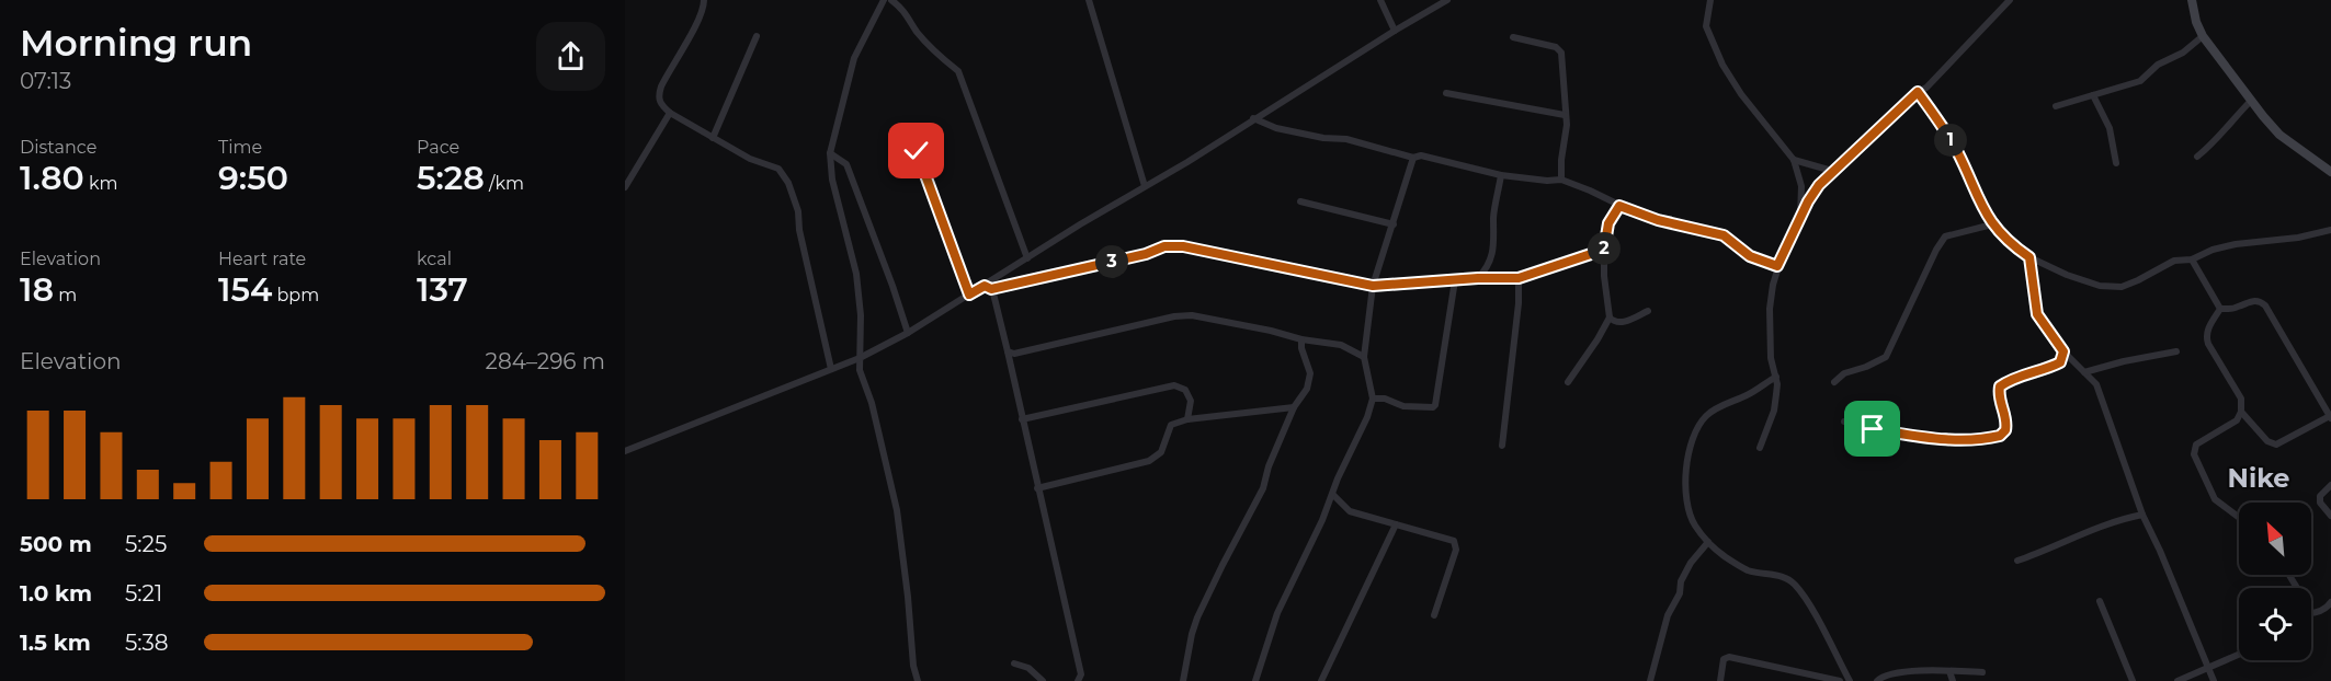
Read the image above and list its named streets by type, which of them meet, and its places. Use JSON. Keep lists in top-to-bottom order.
{
  "districts": ["Nike"],
  "north": "top left",
  "page": {
    "heading": ["Morning run", "07:13"],
    "stats": [
      ["Distance", "1.80 km"],
      ["Time", "9:50"],
      ["Pace", "5:28 /km"],
      ["Elevation", "18 m"],
      ["Heart rate", "154 bpm"],
      ["kcal", "137"]
    ],
    "pins": ["1", "2", "3"],
    "chart": ["Elevation", "284–296 m"],
    "list": [
      {
        "name": "500 m",
        "note": "5:25"
      },
      {
        "name": "1.0 km",
        "note": "5:21"
      },
      {
        "name": "1.5 km",
        "note": "5:38"
      }
    ]
  }
}
